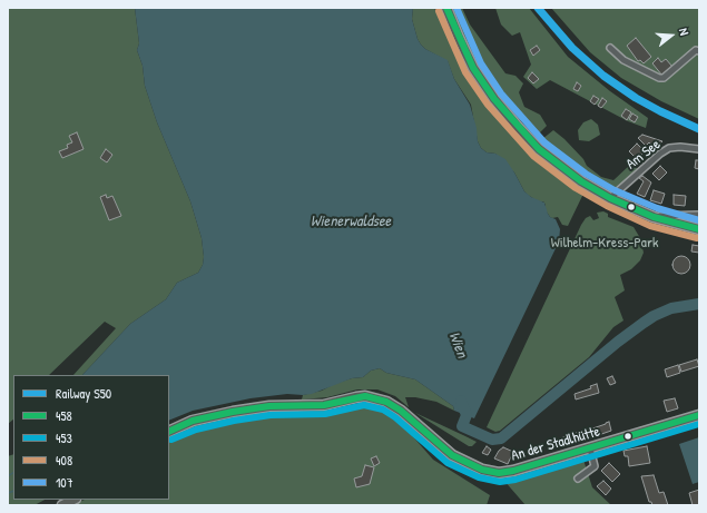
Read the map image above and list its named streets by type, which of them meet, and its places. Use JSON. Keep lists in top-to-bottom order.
{
  "streets": {
    "main road": ["An der Stadlhütte"],
    "street": ["Am See"]
  },
  "water": ["Wienerwaldsee", "Wien"],
  "parks": ["Wilhelm-Kress-Park"],
  "lines": [
    "rail line S50",
    "transit line 458",
    "transit line 107",
    "transit line 408",
    "transit line 453"
  ],
  "legend": [
    "Railway S50",
    "458",
    "453",
    "408",
    "107"
  ],
  "north": "right"
}
